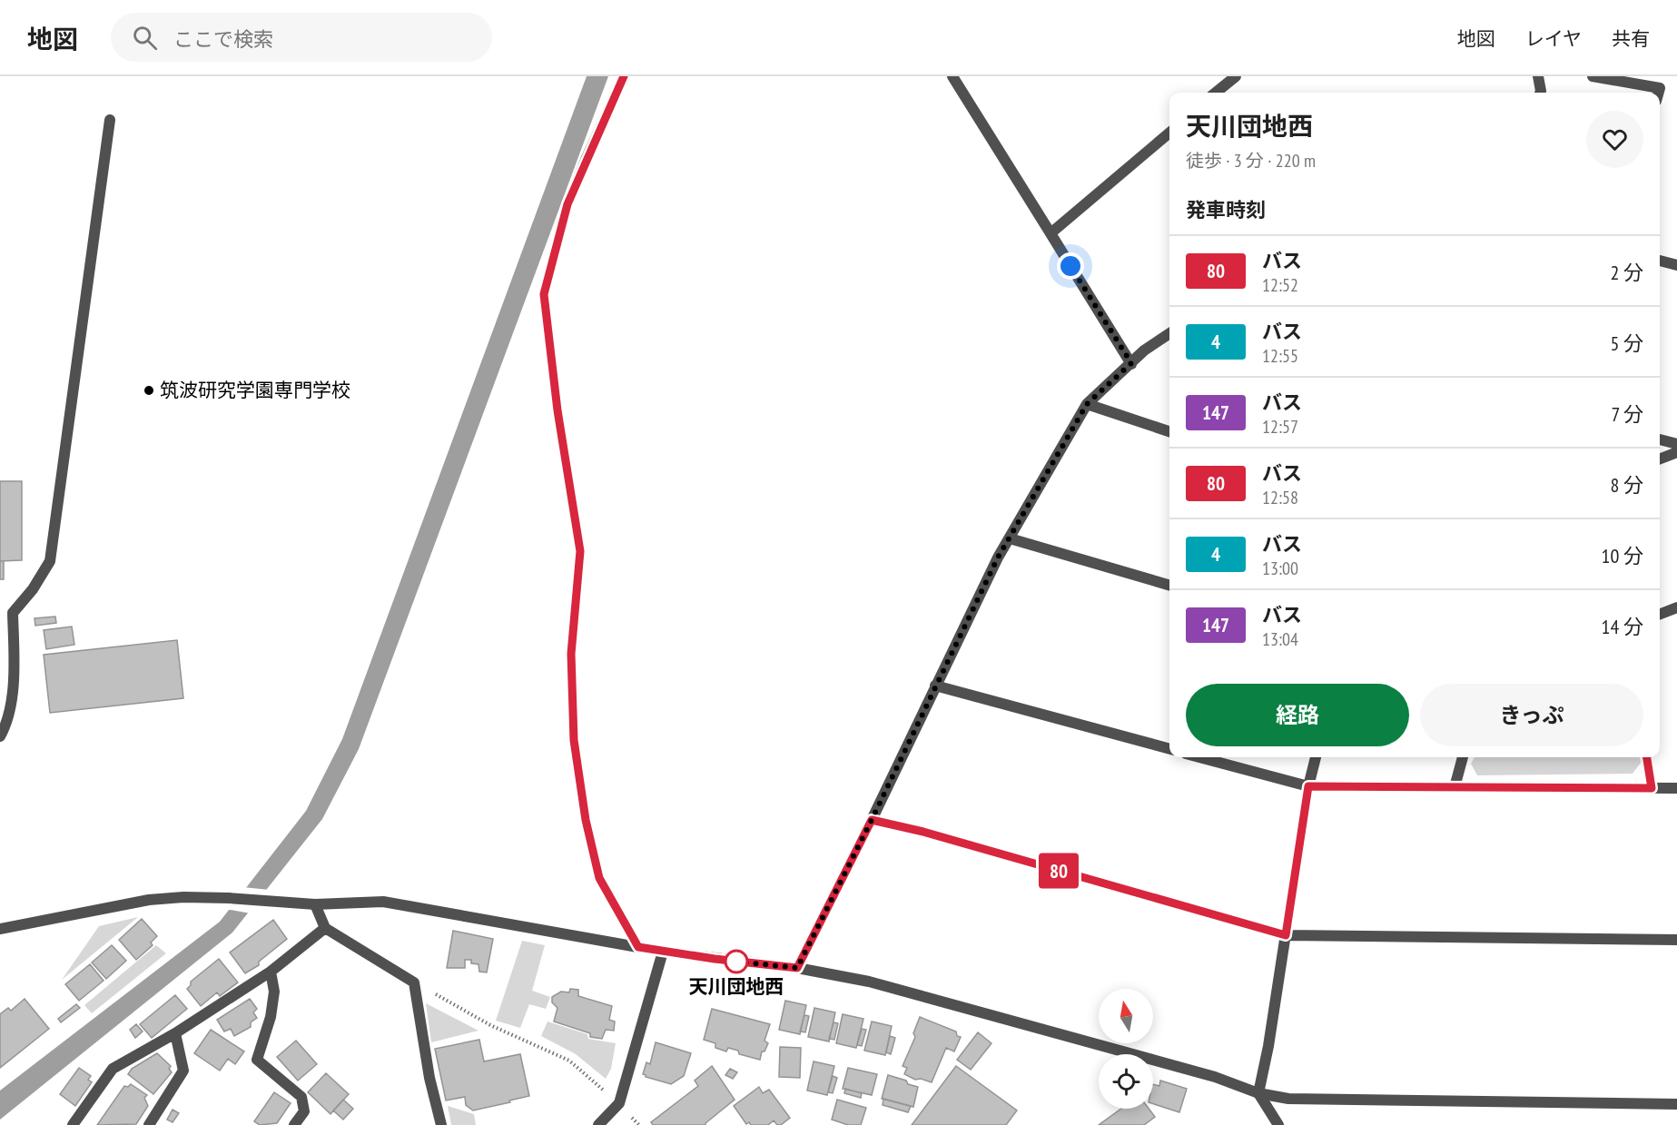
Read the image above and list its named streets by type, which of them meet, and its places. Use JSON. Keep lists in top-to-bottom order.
{
  "places": ["筑波研究学園専門学校", "天川団地西"],
  "lines": ["bus line 80"],
  "north": "top",
  "page": {
    "header": "地図",
    "search": "ここで検索",
    "nav": ["地図", "レイヤ", "共有"],
    "on_map": "80",
    "heading": [
      ["天川団地西", "徒歩 · 3 分 · 220 m"],
      "発車時刻"
    ],
    "list": [
      {
        "mark": "80",
        "name": "バス",
        "note": "12:52",
        "value": "2 分"
      },
      {
        "mark": "4",
        "name": "バス",
        "note": "12:55",
        "value": "5 分"
      },
      {
        "mark": "147",
        "name": "バス",
        "note": "12:57",
        "value": "7 分"
      },
      {
        "mark": "80",
        "name": "バス",
        "note": "12:58",
        "value": "8 分"
      },
      {
        "mark": "4",
        "name": "バス",
        "note": "13:00",
        "value": "10 分"
      },
      {
        "mark": "147",
        "name": "バス",
        "note": "13:04",
        "value": "14 分"
      }
    ],
    "buttons": ["経路", "きっぷ"]
  }
}
